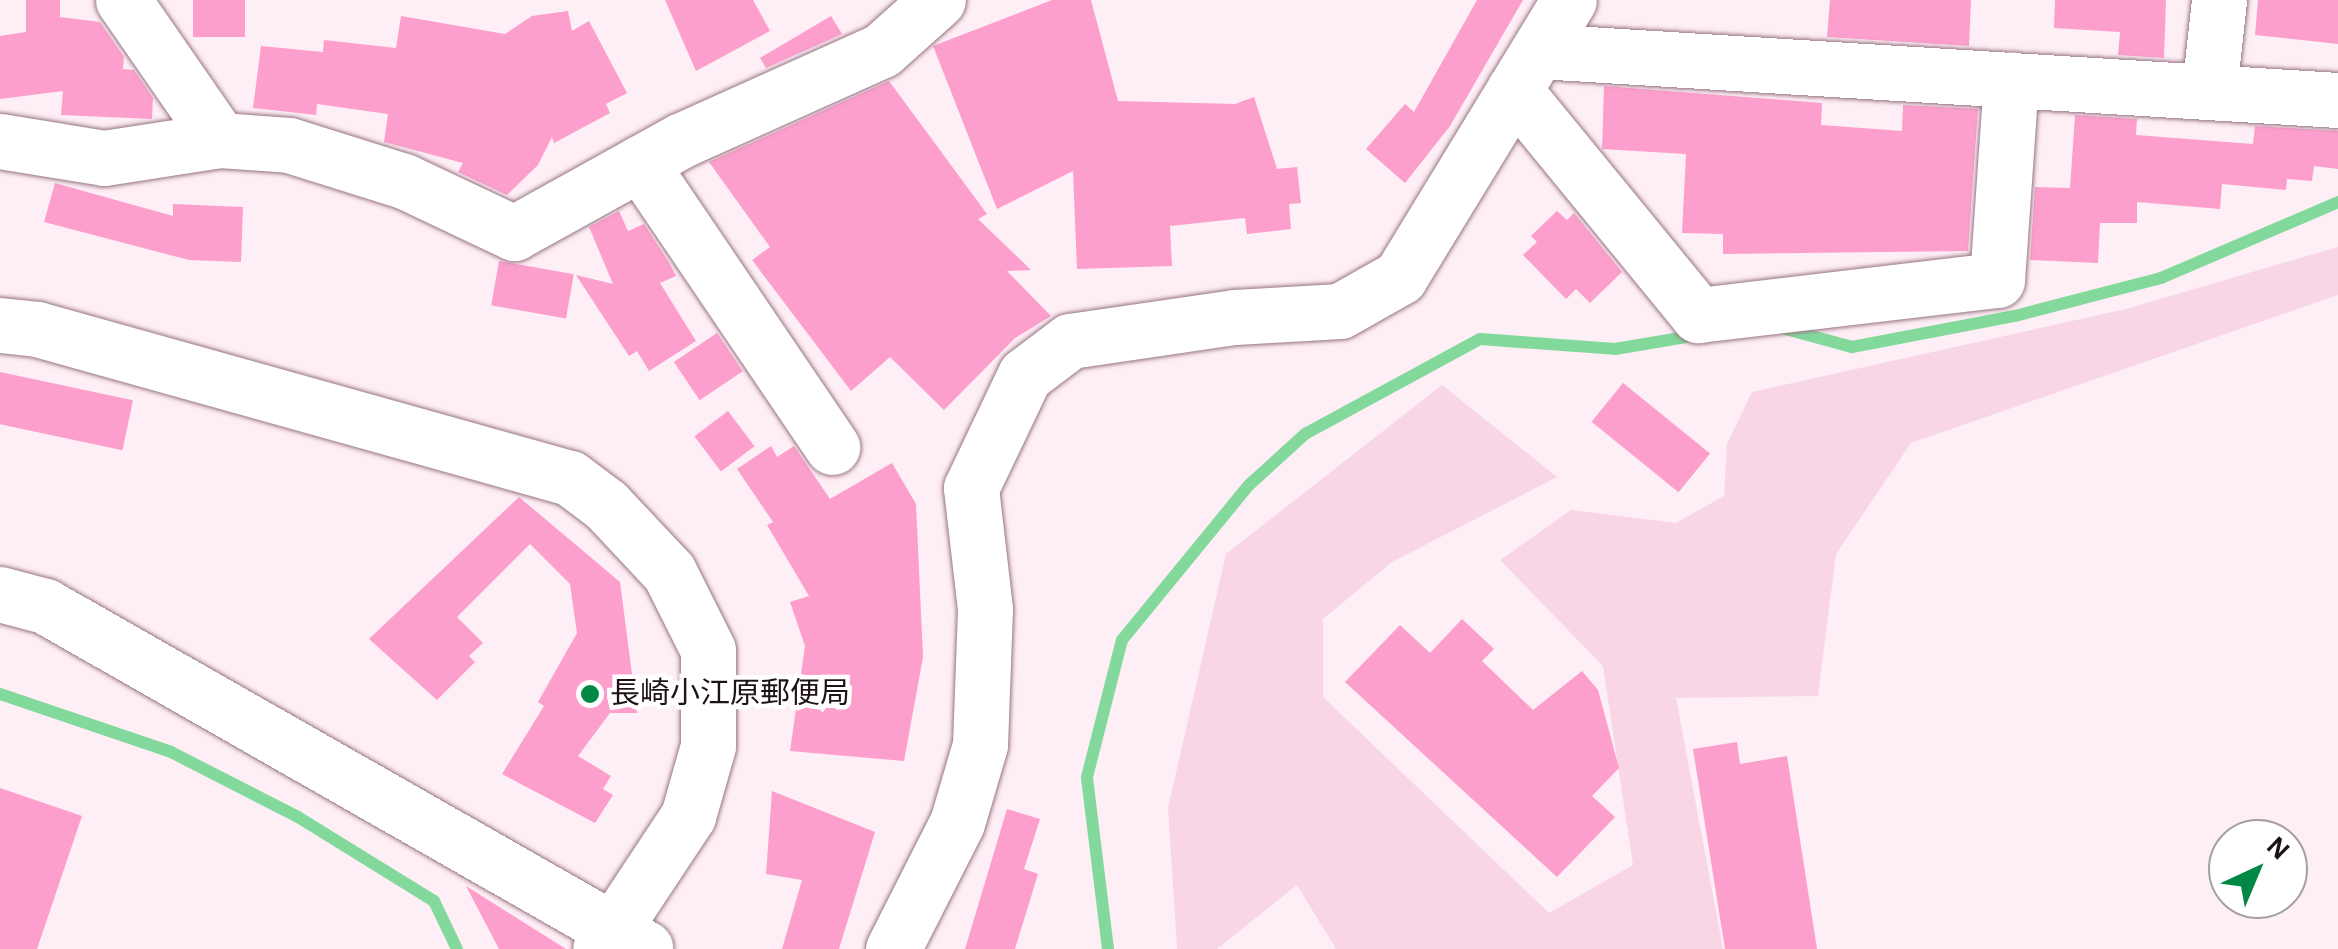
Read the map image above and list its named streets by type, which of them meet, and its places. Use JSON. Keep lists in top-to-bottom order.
{
  "places": ["長崎小江原郵便局"],
  "north": "top right"
}
